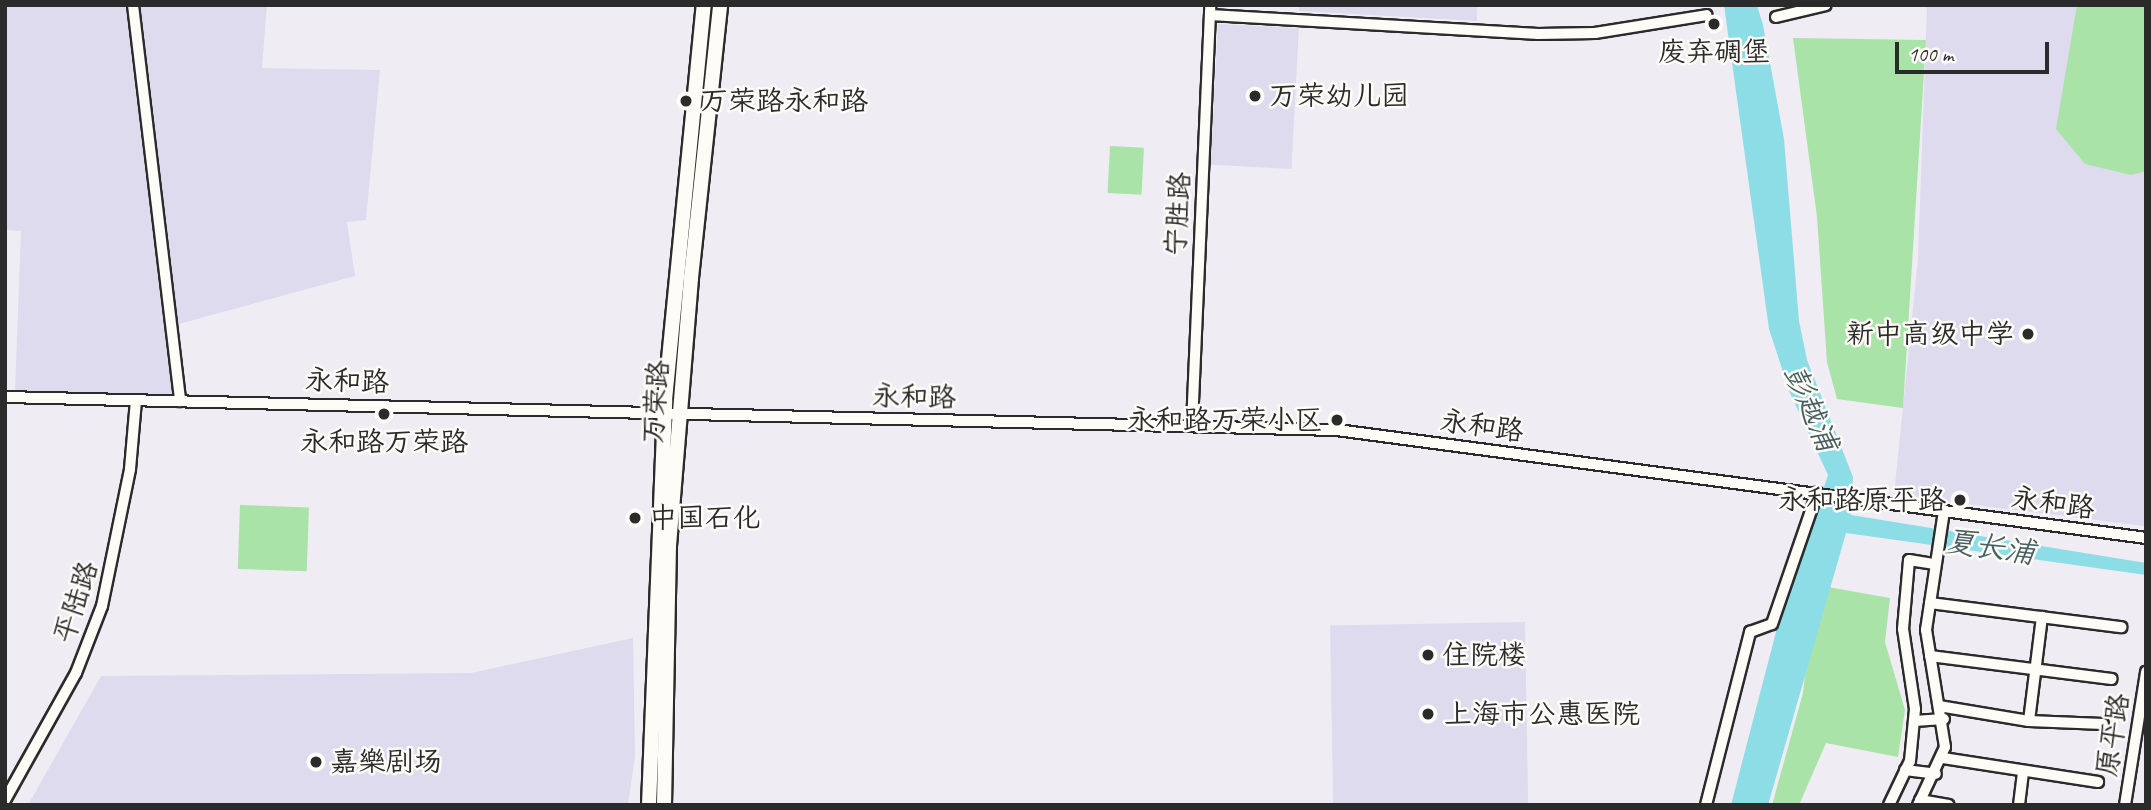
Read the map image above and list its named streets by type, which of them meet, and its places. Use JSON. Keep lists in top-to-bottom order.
{
  "streets": {
    "main road": ["万荣路"],
    "street": [
      "宁胜路",
      "永和路",
      "平陆路",
      "原平路"
    ]
  },
  "crossings": [
    ["宁胜路", "永和路"],
    ["永和路", "万荣路"],
    ["永和路", "平陆路"]
  ],
  "water": ["彭越浦", "夏长浦"],
  "places": [
    "废弃碉堡",
    "万荣幼儿园",
    "万荣路永和路",
    "新中高级中学",
    "永和路万荣路",
    "永和路万荣小区",
    "永和路原平路",
    "中国石化",
    "住院楼",
    "上海市公惠医院",
    "嘉樂剧场"
  ],
  "scale_bar": "100 m"
}
